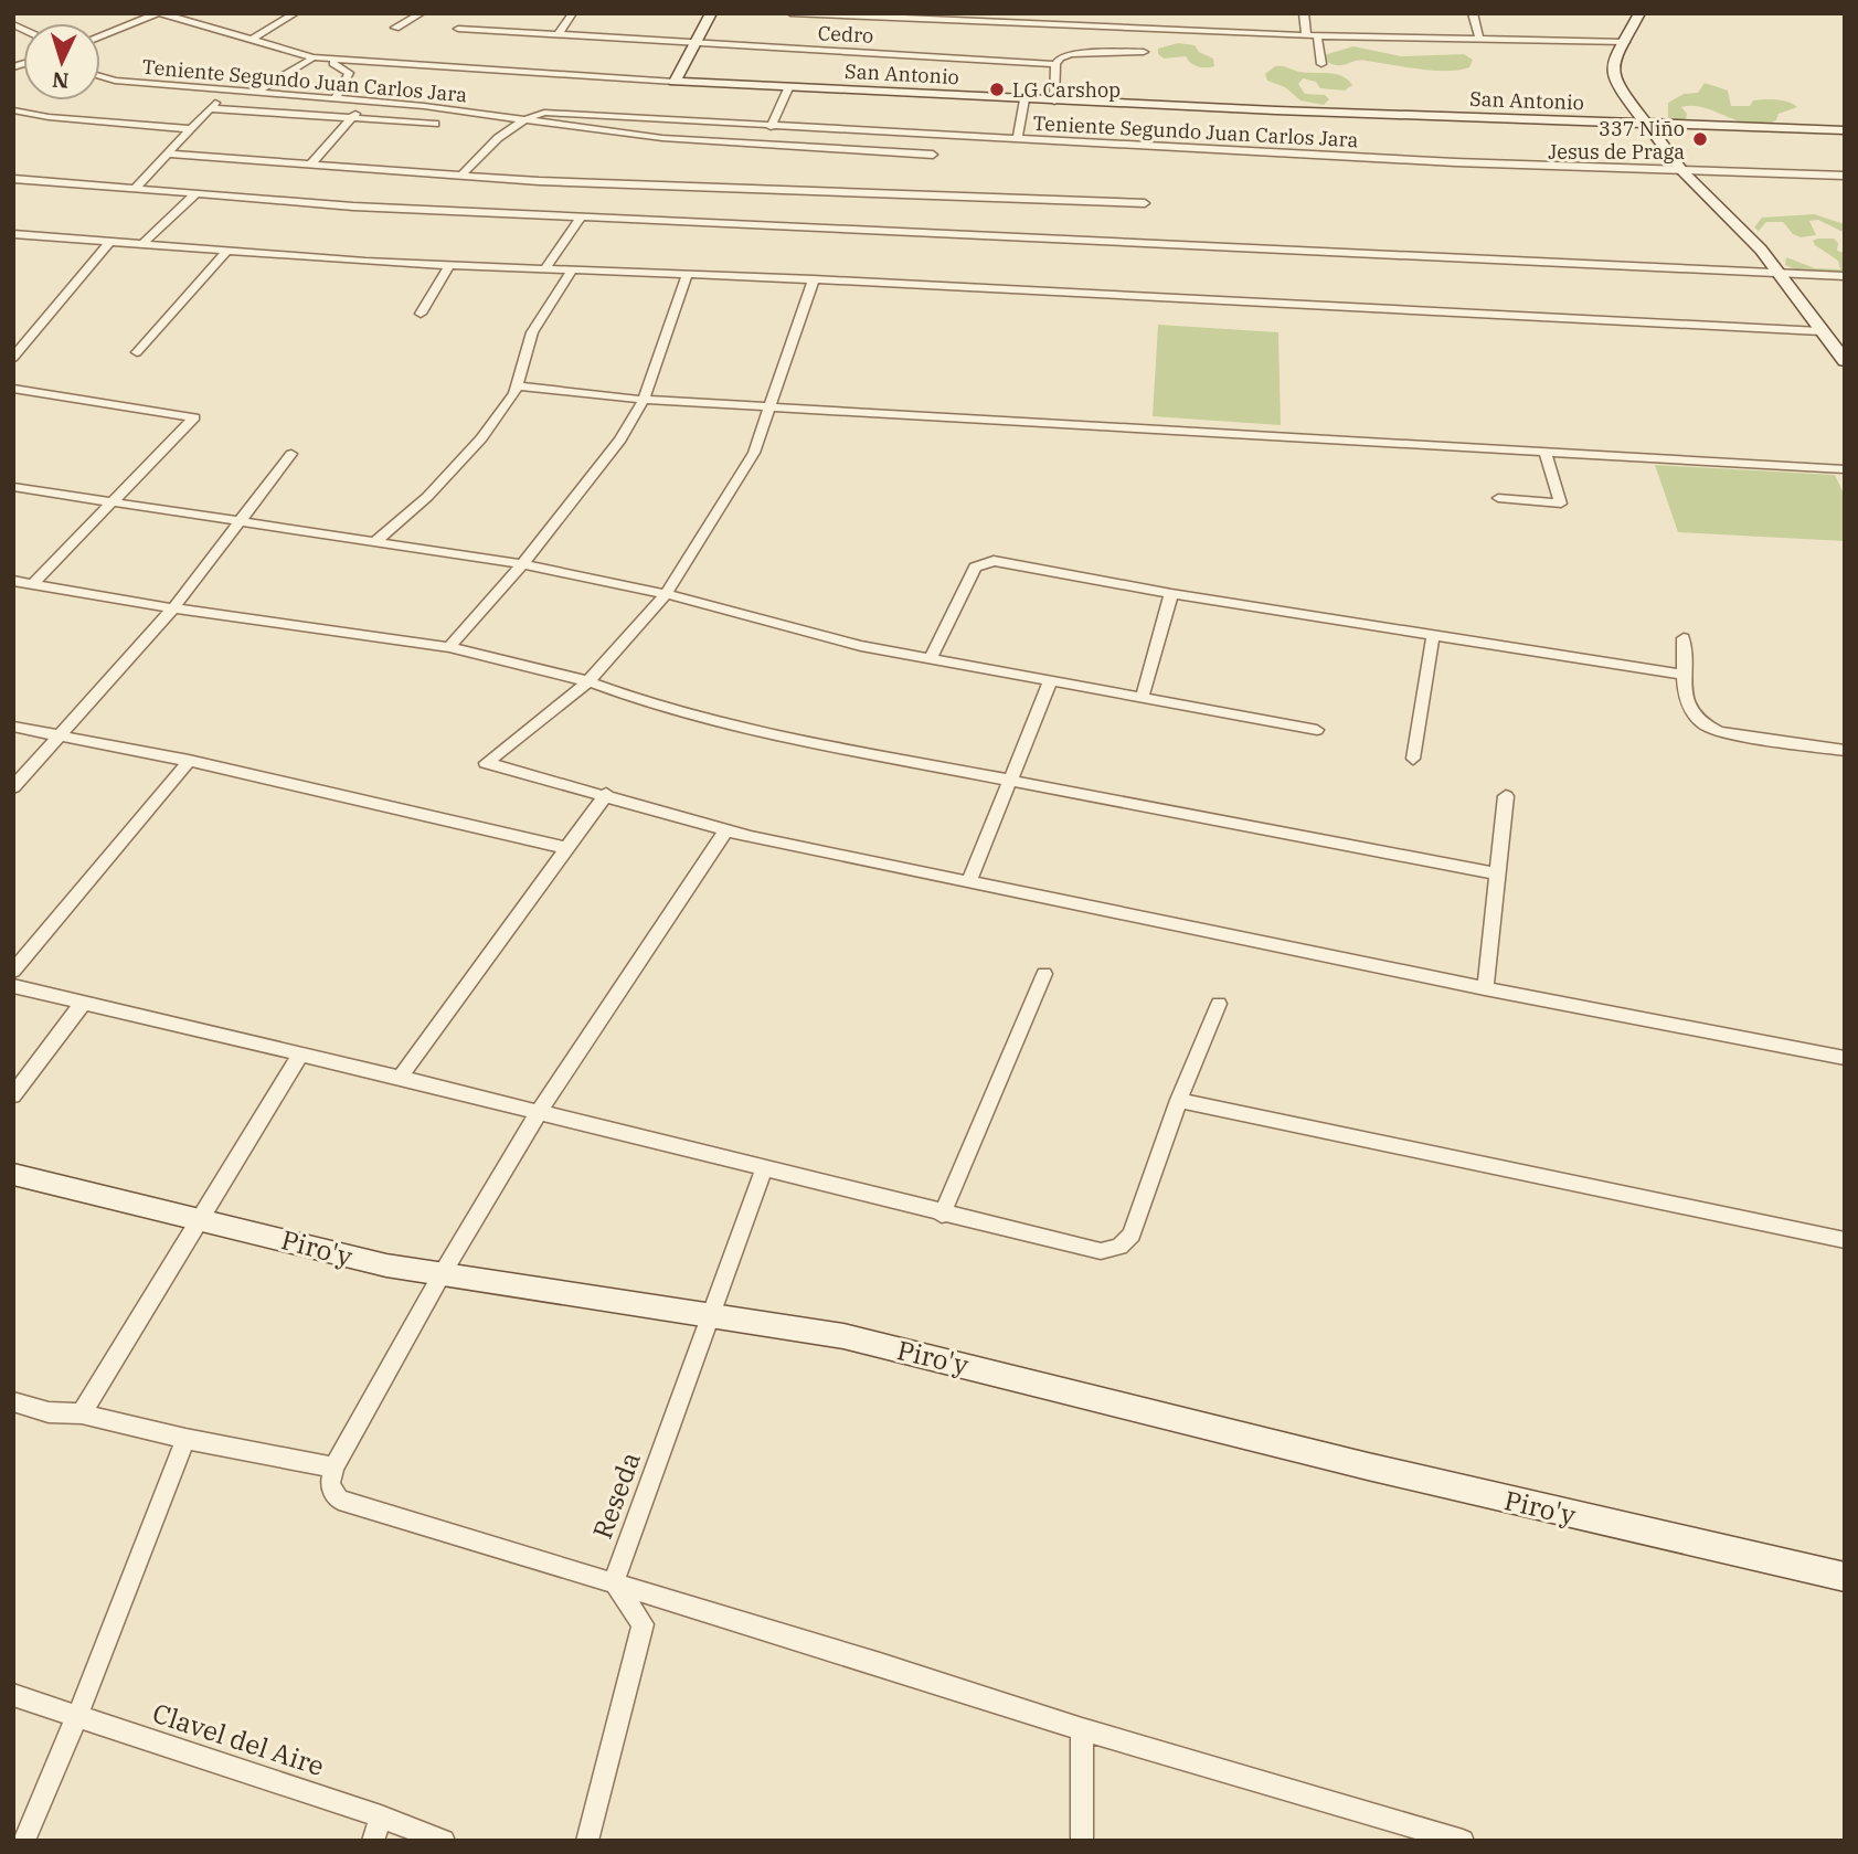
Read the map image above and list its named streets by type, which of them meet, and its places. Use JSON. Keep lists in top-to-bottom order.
{
  "streets": {
    "main road": ["San Antonio", "Piro'y"],
    "street": [
      "Cedro",
      "Teniente Segundo Juan Carlos Jara",
      "Reseda",
      "Clavel del Aire"
    ]
  },
  "crossings": [
    ["Piro'y", "Reseda"]
  ],
  "places": ["LG Carshop", "337 Niño Jesus de Praga"],
  "north": "bottom"
}
